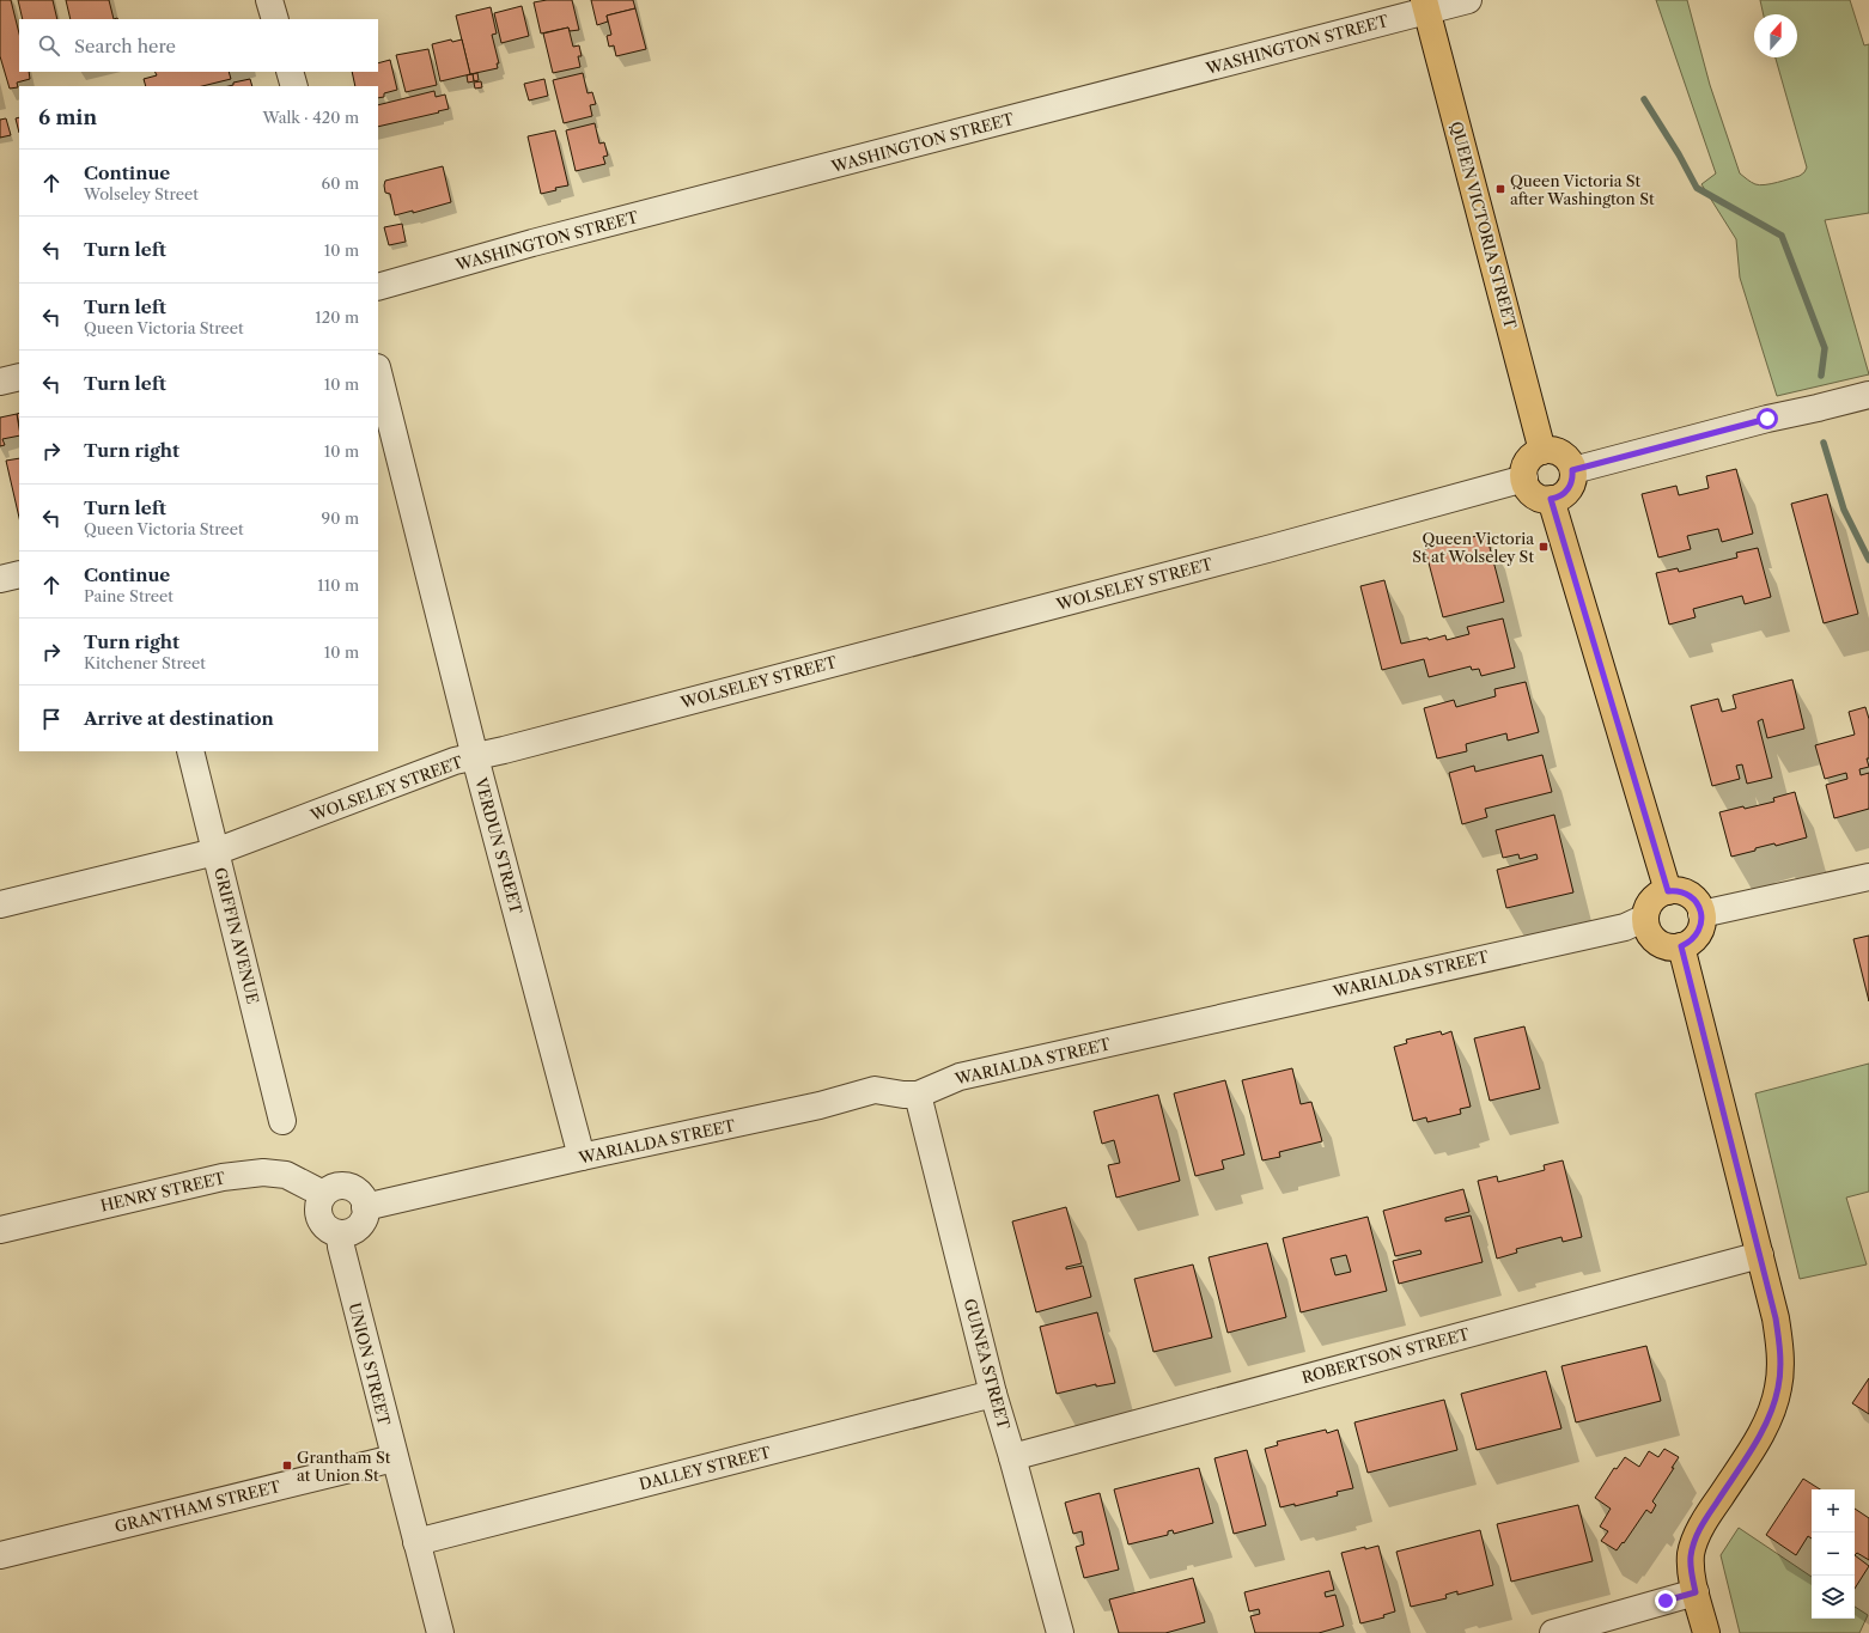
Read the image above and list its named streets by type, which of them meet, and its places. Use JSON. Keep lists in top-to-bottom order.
{
  "streets": {
    "main road": ["QUEEN VICTORIA STREET"],
    "street": [
      "WASHINGTON STREET",
      "WOLSELEY STREET",
      "VERDUN STREET",
      "GRIFFIN AVENUE",
      "WARIALDA STREET",
      "HENRY STREET",
      "ROBERTSON STREET",
      "UNION STREET",
      "GUINEA STREET",
      "DALLEY STREET",
      "GRANTHAM STREET"
    ]
  },
  "crossings": [
    ["WASHINGTON STREET", "QUEEN VICTORIA STREET"],
    ["QUEEN VICTORIA STREET", "WOLSELEY STREET"],
    ["WOLSELEY STREET", "VERDUN STREET"],
    ["WOLSELEY STREET", "GRIFFIN AVENUE"],
    ["VERDUN STREET", "WARIALDA STREET"],
    ["WARIALDA STREET", "HENRY STREET"],
    ["WARIALDA STREET", "UNION STREET"],
    ["WARIALDA STREET", "GUINEA STREET"],
    ["HENRY STREET", "UNION STREET"],
    ["ROBERTSON STREET", "GUINEA STREET"],
    ["UNION STREET", "DALLEY STREET"],
    ["UNION STREET", "GRANTHAM STREET"],
    ["GUINEA STREET", "DALLEY STREET"]
  ],
  "places": {
    "transit": ["Queen Victoria St after Washington St", "Queen Victoria St at Wolseley St", "Grantham St at Union St"]
  },
  "north": "top",
  "page": {
    "search": "Search here",
    "heading": ["6 min", "Walk · 420 m"],
    "list": [
      ["Continue", "Wolseley Street", "60 m"],
      ["Turn left", "10 m"],
      ["Turn left", "Queen Victoria Street", "120 m"],
      ["Turn left", "10 m"],
      ["Turn right", "10 m"],
      ["Turn left", "Queen Victoria Street", "90 m"],
      ["Continue", "Paine Street", "110 m"],
      ["Turn right", "Kitchener Street", "10 m"],
      "Arrive at destination"
    ],
    "map_buttons": ["+", "−"]
  }
}
